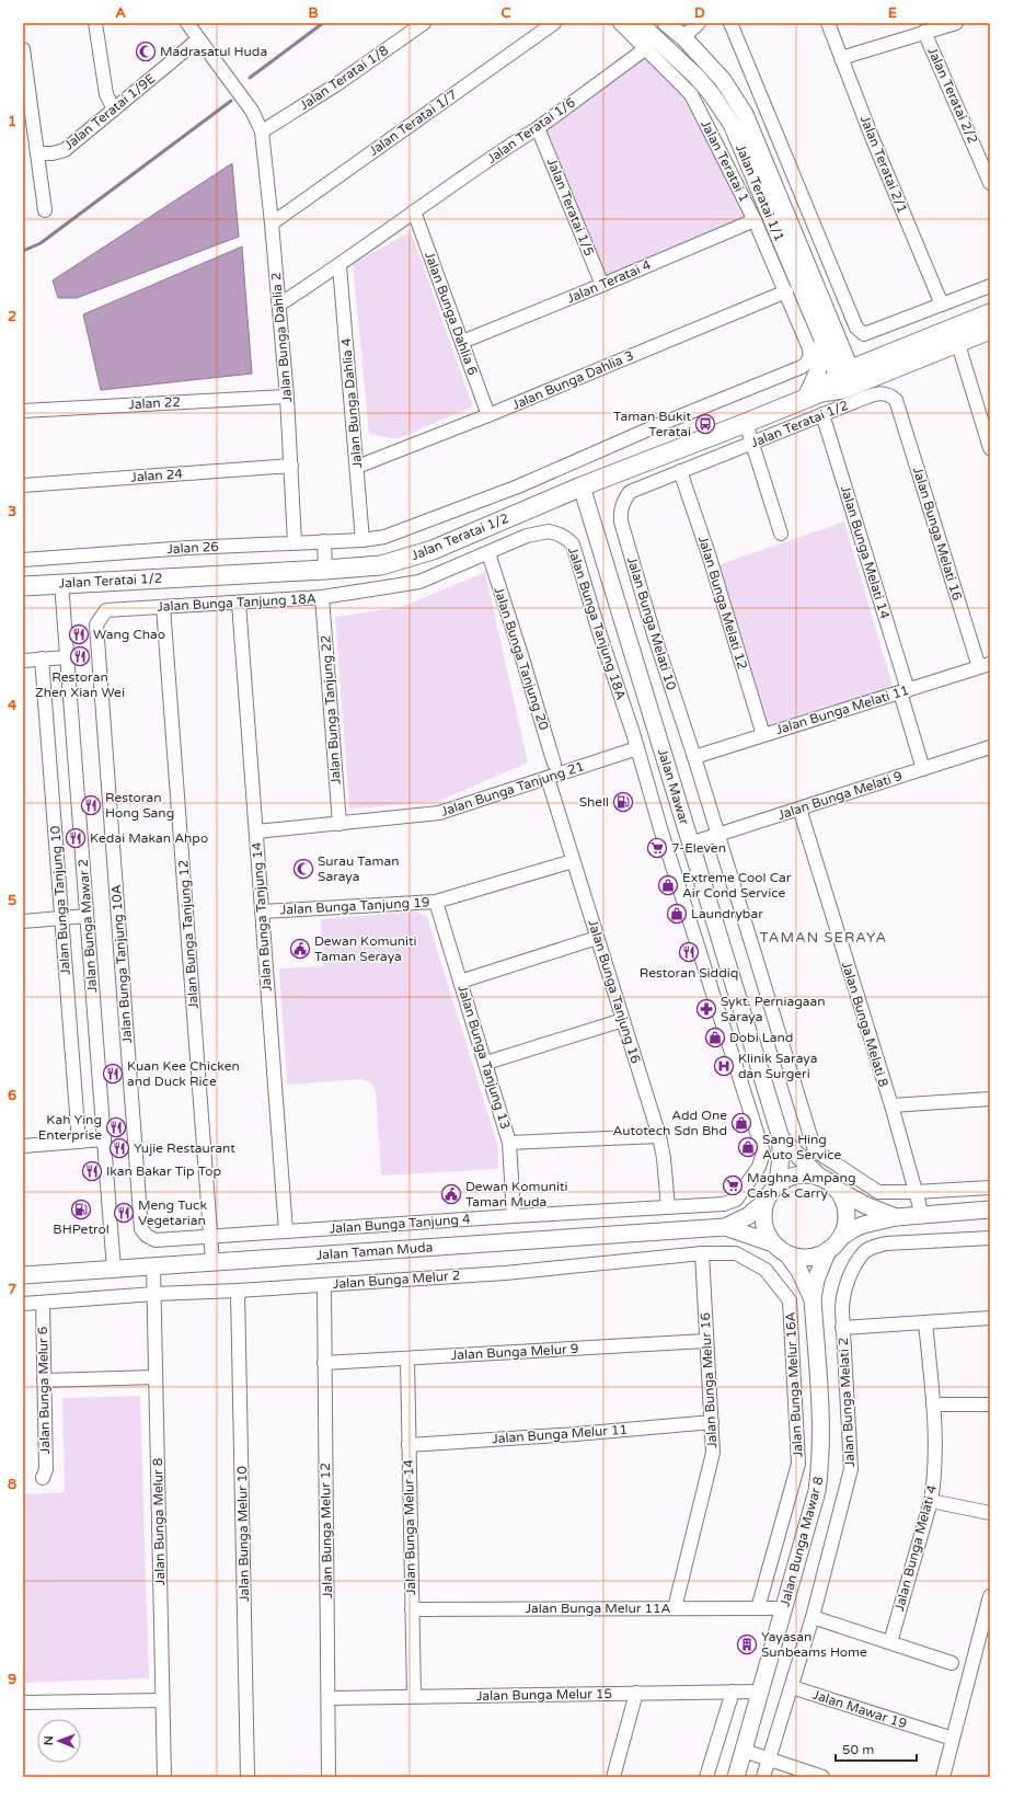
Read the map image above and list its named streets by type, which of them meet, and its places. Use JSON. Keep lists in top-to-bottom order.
{
  "streets": {
    "main road": ["Jalan Teratai 1/2"],
    "street": [
      "Jalan Teratai 1/8",
      "Jalan Teratai 2/2",
      "Jalan Teratai 1/9E",
      "Jalan Teratai 1/7",
      "Jalan Teratai 1/6",
      "Jalan Teratai 1",
      "Jalan Teratai 2/1",
      "Jalan Teratai 1/1",
      "Jalan Teratai 1/5",
      "Jalan Teratai 4",
      "Jalan Bunga Dahlia 6",
      "Jalan Bunga Dahlia 2",
      "Jalan Bunga Dahlia 3",
      "Jalan 22",
      "Jalan Bunga Dahlia 4",
      "Jalan 24",
      "Jalan Bunga Melati 16",
      "Jalan 26",
      "Jalan Bunga Melati 14",
      "Jalan Bunga Tanjung 18A",
      "Jalan Bunga Melati 12",
      "Jalan Bunga Melati 10",
      "Jalan Bunga Tanjung 20",
      "Jalan Bunga Tanjung 22",
      "Jalan Bunga Melati 11",
      "Jalan Mawar",
      "Jalan Bunga Tanjung 21",
      "Jalan Bunga Melati 9",
      "Jalan Bunga Tanjung 10",
      "Jalan Bunga Tanjung 19",
      "Jalan Bunga Tanjung 14",
      "Jalan Bunga Mawar 2",
      "Jalan Bunga Tanjung 12",
      "Jalan Bunga Tanjung 10A",
      "Jalan Bunga Tanjung 16",
      "Jalan Bunga Melati 8",
      "Jalan Bunga Tanjung 13",
      "Jalan Bunga Tanjung 4",
      "Jalan Taman Muda",
      "Jalan Bunga Melur 2",
      "Jalan Bunga Melur 9",
      "Jalan Bunga Melur 16",
      "Jalan Bunga Melur 16A",
      "Jalan Bunga Melur 6",
      "Jalan Bunga Melati 2",
      "Jalan Bunga Melur 11",
      "Jalan Bunga Melur 8",
      "Jalan Bunga Melur 14",
      "Jalan Bunga Melur 12",
      "Jalan Bunga Melur 10",
      "Jalan Bunga Mawar 8",
      "Jalan Bunga Melati 4",
      "Jalan Bunga Melur 11A",
      "Jalan Bunga Melur 15",
      "Jalan Mawar 19"
    ]
  },
  "crossings": [
    ["Jalan Teratai 1/8", "Jalan Bunga Dahlia 2"],
    ["Jalan Teratai 1/9E", "Jalan Bunga Dahlia 2"],
    ["Jalan Teratai 1/7", "Jalan Bunga Dahlia 2"],
    ["Jalan Teratai 1/6", "Jalan Teratai 1"],
    ["Jalan Teratai 1/6", "Jalan Teratai 1/5"],
    ["Jalan Teratai 1/6", "Jalan Bunga Dahlia 6"],
    ["Jalan Teratai 1/6", "Jalan Bunga Dahlia 2"],
    ["Jalan Teratai 1/6", "Jalan Bunga Dahlia 4"],
    ["Jalan Teratai 1", "Jalan Teratai 4"],
    ["Jalan Teratai 1", "Jalan Bunga Dahlia 3"],
    ["Jalan Teratai 1", "Jalan Teratai 1/2"],
    ["Jalan Teratai 1/1", "Jalan Teratai 1/2"],
    ["Jalan Teratai 1/5", "Jalan Teratai 4"],
    ["Jalan Teratai 4", "Jalan Bunga Dahlia 6"],
    ["Jalan Bunga Dahlia 6", "Jalan Bunga Dahlia 3"],
    ["Jalan Bunga Dahlia 2", "Jalan 22"],
    ["Jalan Bunga Dahlia 2", "Jalan 24"],
    ["Jalan Bunga Dahlia 2", "Jalan 26"],
    ["Jalan Bunga Dahlia 3", "Jalan Bunga Dahlia 4"],
    ["Jalan Bunga Dahlia 4", "Jalan Teratai 1/2"],
    ["Jalan Bunga Dahlia 4", "Jalan 26"],
    ["Jalan Teratai 1/2", "Jalan Bunga Melati 16"],
    ["Jalan Teratai 1/2", "Jalan 26"],
    ["Jalan Teratai 1/2", "Jalan Bunga Melati 14"],
    ["Jalan Teratai 1/2", "Jalan Bunga Melati 12"],
    ["Jalan Teratai 1/2", "Jalan Bunga Melati 10"],
    ["Jalan Teratai 1/2", "Jalan Mawar"],
    ["Jalan Teratai 1/2", "Jalan Bunga Mawar 2"],
    ["Jalan Bunga Melati 16", "Jalan Bunga Melati 11"],
    ["Jalan Bunga Melati 14", "Jalan Bunga Melati 11"],
    ["Jalan Bunga Melati 14", "Jalan Bunga Melati 9"],
    ["Jalan Bunga Tanjung 18A", "Jalan Bunga Tanjung 20"],
    ["Jalan Bunga Tanjung 18A", "Jalan Bunga Tanjung 22"],
    ["Jalan Bunga Tanjung 18A", "Jalan Bunga Tanjung 21"],
    ["Jalan Bunga Tanjung 18A", "Jalan Bunga Tanjung 14"],
    ["Jalan Bunga Tanjung 18A", "Jalan Bunga Tanjung 12"],
    ["Jalan Bunga Tanjung 18A", "Jalan Bunga Tanjung 10A"],
    ["Jalan Bunga Tanjung 18A", "Jalan Bunga Tanjung 4"],
    ["Jalan Bunga Melati 12", "Jalan Bunga Melati 11"],
    ["Jalan Bunga Melati 10", "Jalan Bunga Melati 11"],
    ["Jalan Bunga Melati 10", "Jalan Bunga Melati 9"],
    ["Jalan Bunga Melati 10", "Jalan Bunga Melati 8"],
    ["Jalan Bunga Tanjung 22", "Jalan Bunga Tanjung 21"],
    ["Jalan Mawar", "Jalan Bunga Melati 9"],
    ["Jalan Mawar", "Jalan Taman Muda"],
    ["Jalan Mawar", "Jalan Bunga Mawar 8"],
    ["Jalan Bunga Tanjung 21", "Jalan Bunga Tanjung 14"],
    ["Jalan Bunga Tanjung 21", "Jalan Bunga Tanjung 16"],
    ["Jalan Bunga Melati 9", "Jalan Bunga Melati 8"],
    ["Jalan Bunga Tanjung 19", "Jalan Bunga Tanjung 14"],
    ["Jalan Bunga Tanjung 19", "Jalan Bunga Tanjung 16"],
    ["Jalan Bunga Tanjung 19", "Jalan Bunga Tanjung 13"],
    ["Jalan Bunga Tanjung 14", "Jalan Bunga Tanjung 4"],
    ["Jalan Bunga Mawar 2", "Jalan Taman Muda"],
    ["Jalan Bunga Tanjung 12", "Jalan Bunga Tanjung 10A"],
    ["Jalan Bunga Tanjung 12", "Jalan Bunga Tanjung 4"],
    ["Jalan Bunga Tanjung 12", "Jalan Taman Muda"],
    ["Jalan Bunga Tanjung 10A", "Jalan Bunga Tanjung 4"],
    ["Jalan Bunga Tanjung 16", "Jalan Bunga Tanjung 4"],
    ["Jalan Bunga Tanjung 13", "Jalan Bunga Tanjung 4"],
    ["Jalan Taman Muda", "Jalan Bunga Melur 8"],
    ["Jalan Taman Muda", "Jalan Bunga Mawar 8"],
    ["Jalan Bunga Melur 2", "Jalan Bunga Melur 16"],
    ["Jalan Bunga Melur 2", "Jalan Bunga Melur 16A"],
    ["Jalan Bunga Melur 2", "Jalan Bunga Melur 6"],
    ["Jalan Bunga Melur 2", "Jalan Bunga Melur 8"],
    ["Jalan Bunga Melur 2", "Jalan Bunga Melur 12"],
    ["Jalan Bunga Melur 2", "Jalan Bunga Melur 10"],
    ["Jalan Bunga Melur 9", "Jalan Bunga Melur 16"],
    ["Jalan Bunga Melur 9", "Jalan Bunga Melur 14"],
    ["Jalan Bunga Melur 9", "Jalan Bunga Melur 12"],
    ["Jalan Bunga Melur 16", "Jalan Bunga Melur 11"],
    ["Jalan Bunga Melur 16", "Jalan Bunga Melur 11A"],
    ["Jalan Bunga Melur 16A", "Jalan Bunga Melur 11A"],
    ["Jalan Bunga Melati 2", "Jalan Mawar 19"],
    ["Jalan Bunga Melur 11", "Jalan Bunga Melur 14"],
    ["Jalan Bunga Melur 14", "Jalan Bunga Melur 11A"],
    ["Jalan Bunga Melur 14", "Jalan Bunga Melur 15"],
    ["Jalan Bunga Melur 12", "Jalan Bunga Melur 15"],
    ["Jalan Bunga Mawar 8", "Jalan Bunga Melur 11A"],
    ["Jalan Bunga Mawar 8", "Jalan Bunga Melur 15"]
  ],
  "districts": ["TAMAN SERAYA"],
  "places": {
    "mosque": ["Madrasatul Huda", "Surau Taman Saraya"],
    "bus stop": ["Taman Bukit Teratai"],
    "restaurant": [
      "Wang Chao",
      "Restoran Zhen Xian Wei",
      "Restoran Hong Sang",
      "Kedai Makan Ahpo",
      "Restoran Siddiq",
      "Kuan Kee Chicken and Duck Rice",
      "Kah Ying Enterprise",
      "Yujie Restaurant",
      "Ikan Bakar Tip Top",
      "Meng Tuck Vegetarian"
    ],
    "fuel station": ["Shell", "BHPetrol"],
    "supermarket": ["7-Eleven", "Maghna Ampang Cash & Carry"],
    "shop": [
      "Extreme Cool Car Air Cond Service",
      "Laundrybar",
      "Dobi Land",
      "Add One Autotech Sdn Bhd",
      "Sang Hing Auto Service"
    ],
    "public building": ["Dewan Komuniti Taman Seraya", "Dewan Komuniti Taman Muda"],
    "pharmacy": ["Sykt. Perniagaan Saraya"],
    "hospital": ["Klinik Saraya dan Surgeri"],
    "building": ["Yayasan Sunbeams Home"]
  },
  "scale_bar": "50 m",
  "north": "left",
  "grid": {
    "columns": [
      "A",
      "B",
      "C",
      "D",
      "E"
    ],
    "rows": [
      "1",
      "2",
      "3",
      "4",
      "5",
      "6",
      "7",
      "8",
      "9"
    ]
  }
}
